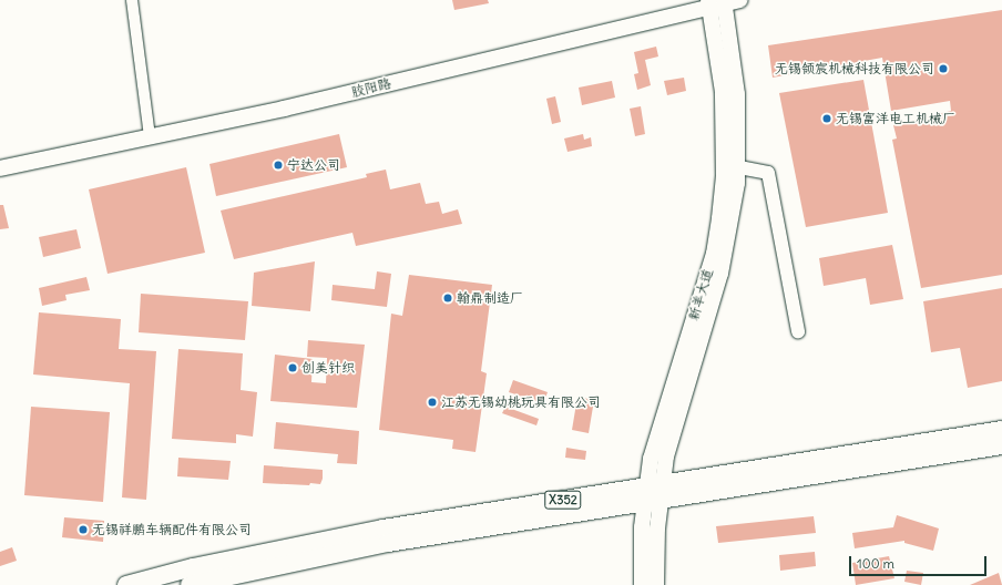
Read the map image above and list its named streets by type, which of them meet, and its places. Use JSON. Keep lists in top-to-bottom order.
{
  "streets": {
    "main road": ["胶阳路", "新羊大道", "X352"]
  },
  "crossings": [
    ["胶阳路", "新羊大道"],
    ["新羊大道", "X352"]
  ],
  "places": [
    "无锡领宸机械科技有限公司",
    "无锡富洋电工机械厂",
    "宁达公司",
    "翰鼎制造厂",
    "创美针织",
    "江苏无锡幼桃玩具有限公司",
    "无锡祥鹏车辆配件有限公司"
  ],
  "scale_bar": "100 m"
}
